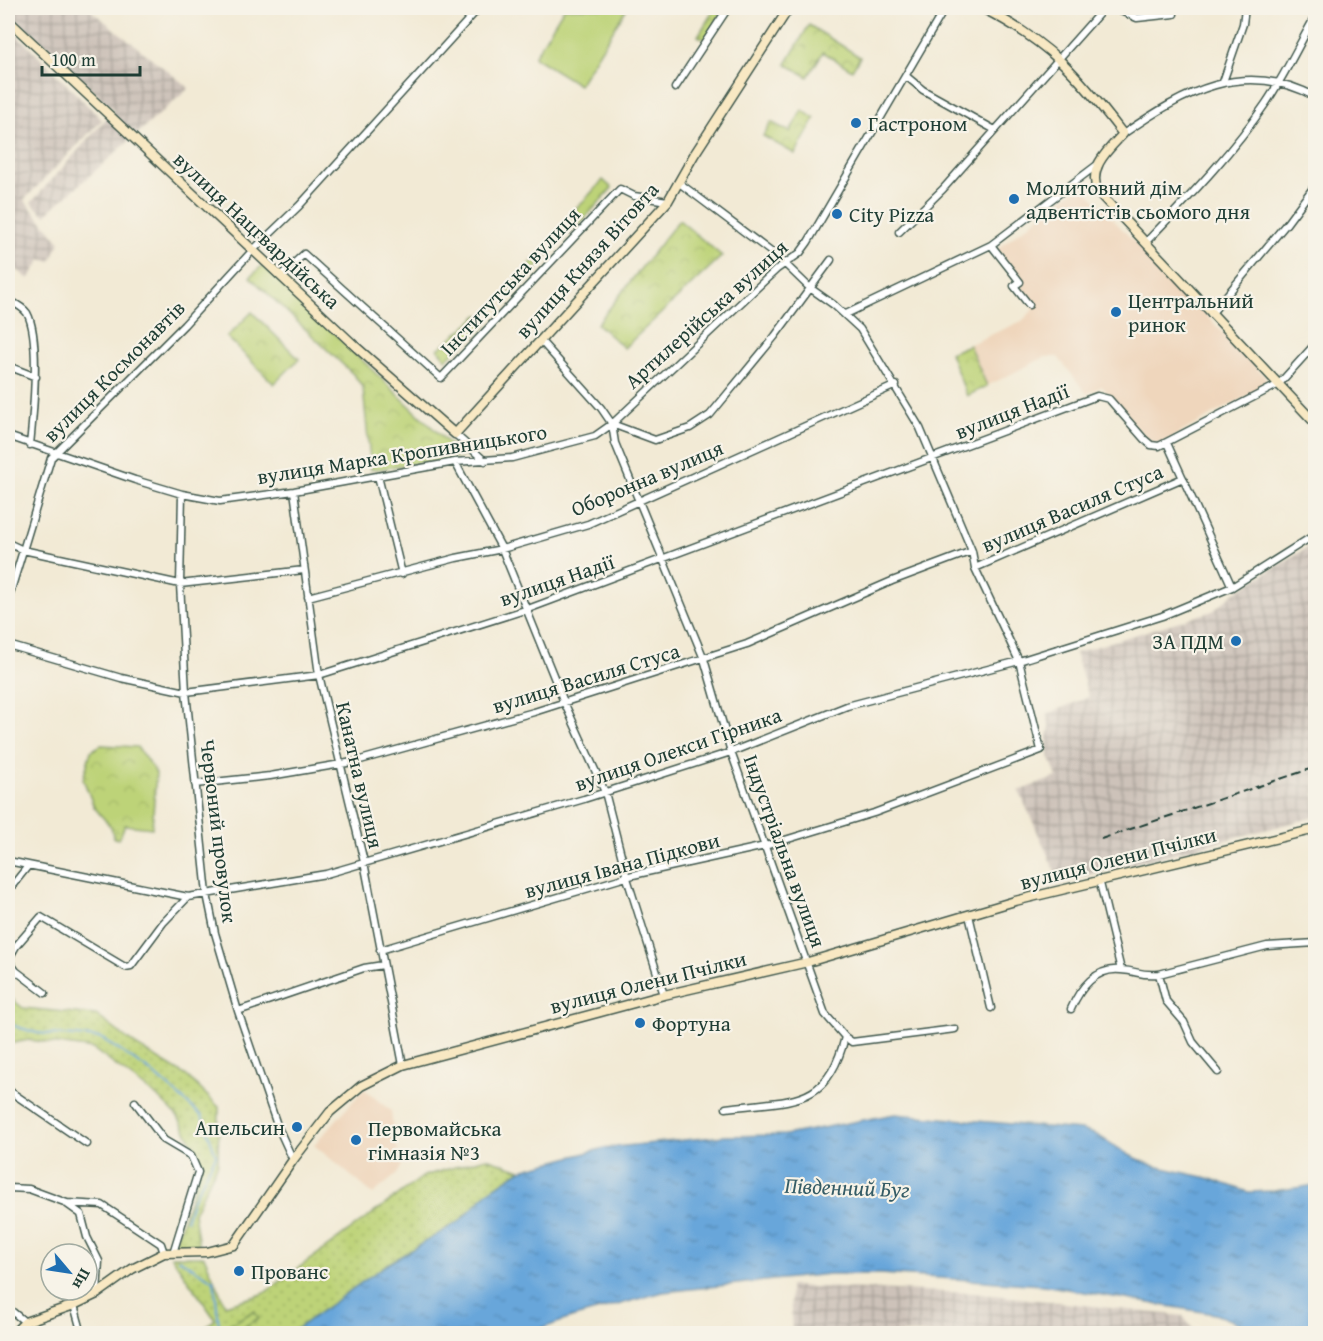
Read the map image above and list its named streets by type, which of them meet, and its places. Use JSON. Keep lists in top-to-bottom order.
{
  "streets": {
    "street": [
      "вулиця Нацгвардійська",
      "вулиця Князя Вітовта",
      "Інститутська вулиця",
      "Артилерійська вулиця",
      "вулиця Космонавтів",
      "вулиця Надії",
      "вулиця Марка Кропивницького",
      "Оборонна вулиця",
      "вулиця Василя Стуса",
      "вулиця Олекси Гірника",
      "Канатна вулиця",
      "Червоний провулок",
      "Індустріальна вулиця",
      "вулиця Олени Пчілки",
      "вулиця Івана Підкови"
    ]
  },
  "crossings": [
    ["вулиця Нацгвардійська", "вулиця Князя Вітовта"],
    ["вулиця Нацгвардійська", "Інститутська вулиця"],
    ["вулиця Нацгвардійська", "вулиця Космонавтів"],
    ["вулиця Нацгвардійська", "вулиця Марка Кропивницького"],
    ["вулиця Князя Вітовта", "Інститутська вулиця"],
    ["Артилерійська вулиця", "вулиця Марка Кропивницького"],
    ["Артилерійська вулиця", "Індустріальна вулиця"],
    ["вулиця Космонавтів", "вулиця Марка Кропивницького"],
    ["вулиця Надії", "Канатна вулиця"],
    ["вулиця Надії", "Червоний провулок"],
    ["вулиця Надії", "Індустріальна вулиця"],
    ["вулиця Марка Кропивницького", "Канатна вулиця"],
    ["вулиця Марка Кропивницького", "Червоний провулок"],
    ["вулиця Марка Кропивницького", "Індустріальна вулиця"],
    ["Оборонна вулиця", "Канатна вулиця"],
    ["Оборонна вулиця", "Індустріальна вулиця"],
    ["вулиця Василя Стуса", "Канатна вулиця"],
    ["вулиця Василя Стуса", "Червоний провулок"],
    ["вулиця Василя Стуса", "Індустріальна вулиця"],
    ["вулиця Олекси Гірника", "Канатна вулиця"],
    ["вулиця Олекси Гірника", "Червоний провулок"],
    ["вулиця Олекси Гірника", "Індустріальна вулиця"],
    ["вулиця Олекси Гірника", "вулиця Івана Підкови"],
    ["Канатна вулиця", "вулиця Олени Пчілки"],
    ["Канатна вулиця", "вулиця Івана Підкови"],
    ["Червоний провулок", "вулиця Олени Пчілки"],
    ["Індустріальна вулиця", "вулиця Олени Пчілки"],
    ["Індустріальна вулиця", "вулиця Івана Підкови"]
  ],
  "water": ["Південний Буг"],
  "places": [
    "Гастроном",
    "Молитовний дім адвентістів сьомого дня",
    "City Pizza",
    "Центральний ринок",
    "ЗА ПДМ",
    "Фортуна",
    "Апельсин",
    "Первомайська гімназія №3",
    "Прованс"
  ],
  "scale_bar": "100 m",
  "north": "bottom right"
}
